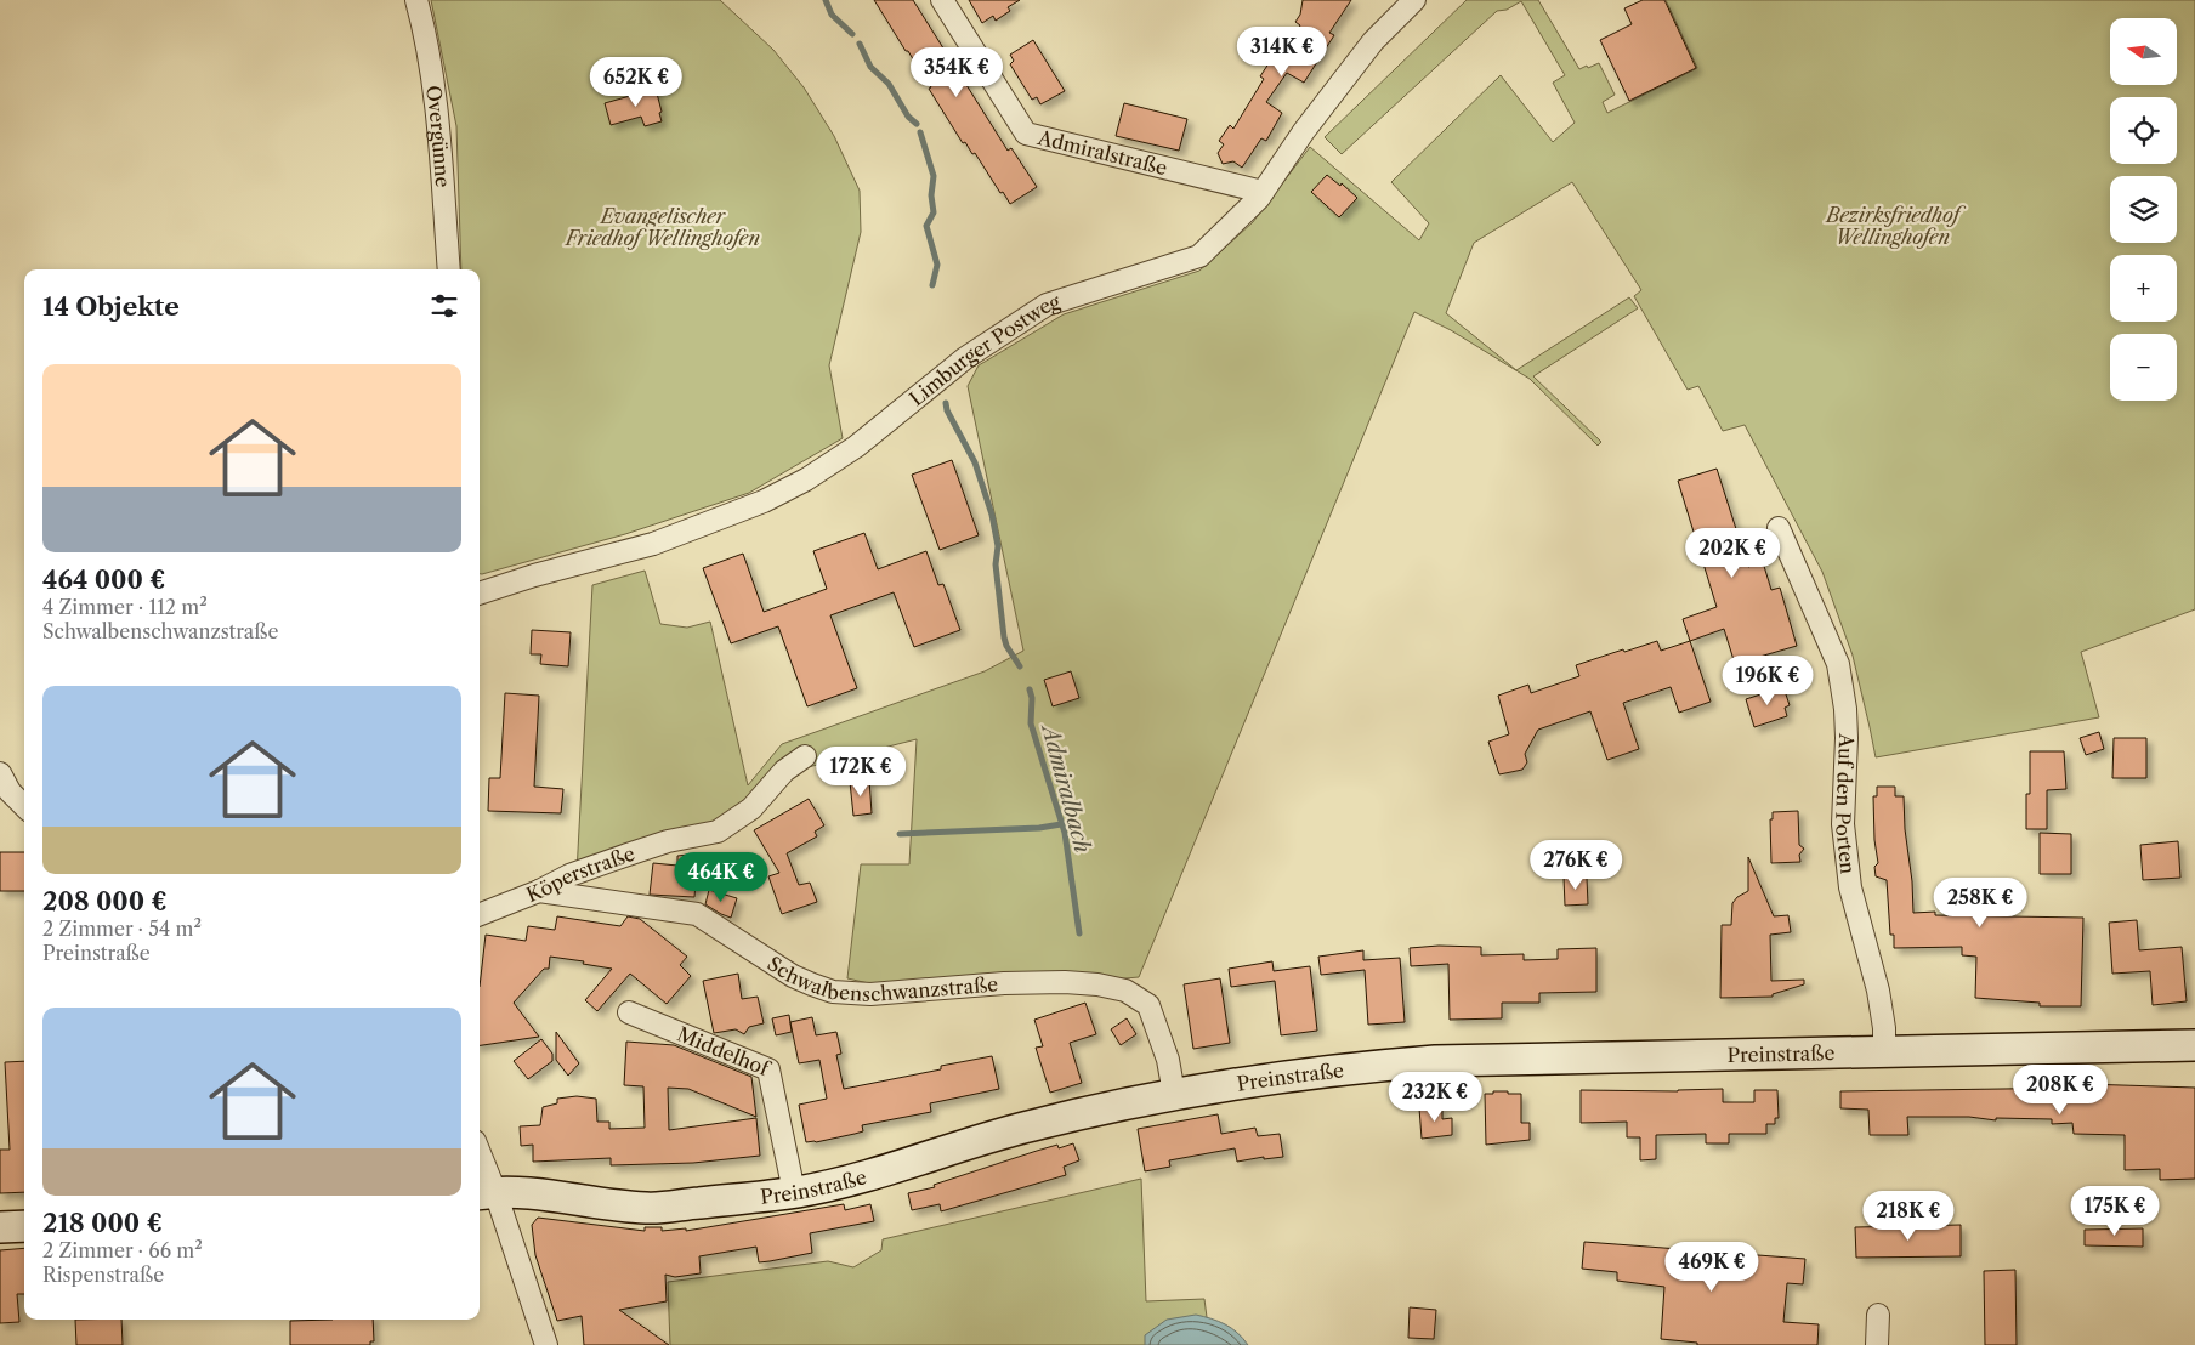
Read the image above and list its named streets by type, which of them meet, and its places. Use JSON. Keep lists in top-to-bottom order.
{
  "streets": {
    "street": [
      "Overgünne",
      "Admiralstraße",
      "Limburger Postweg",
      "Auf den Porten",
      "Köperstraße",
      "Schwalbenschwanzstraße",
      "Middelhof",
      "Preinstraße"
    ]
  },
  "crossings": [
    ["Admiralstraße", "Limburger Postweg"],
    ["Auf den Porten", "Preinstraße"],
    ["Köperstraße", "Schwalbenschwanzstraße"],
    ["Schwalbenschwanzstraße", "Preinstraße"],
    ["Middelhof", "Preinstraße"]
  ],
  "water": ["Admiralbach"],
  "parks": ["Bezirksfriedhof Wellinghofen", "Evangelischer Friedhof Wellinghofen"],
  "north": "left",
  "page": {
    "map_buttons": ["+", "−"],
    "price": [
      "314K €",
      "354K €",
      "652K €",
      "202K €",
      "196K €",
      "172K €",
      "276K €",
      "464K €",
      "258K €",
      "208K €",
      "232K €",
      "175K €",
      "218K €",
      "469K €"
    ],
    "heading": "14 Objekte",
    "list": [
      {
        "name": "464 000 €",
        "note": "4 Zimmer · 112 m² · Schwalbenschwanzstraße"
      },
      {
        "name": "208 000 €",
        "note": "2 Zimmer · 54 m² · Preinstraße"
      },
      {
        "name": "218 000 €",
        "note": "2 Zimmer · 66 m² · Rispenstraße"
      }
    ]
  }
}
